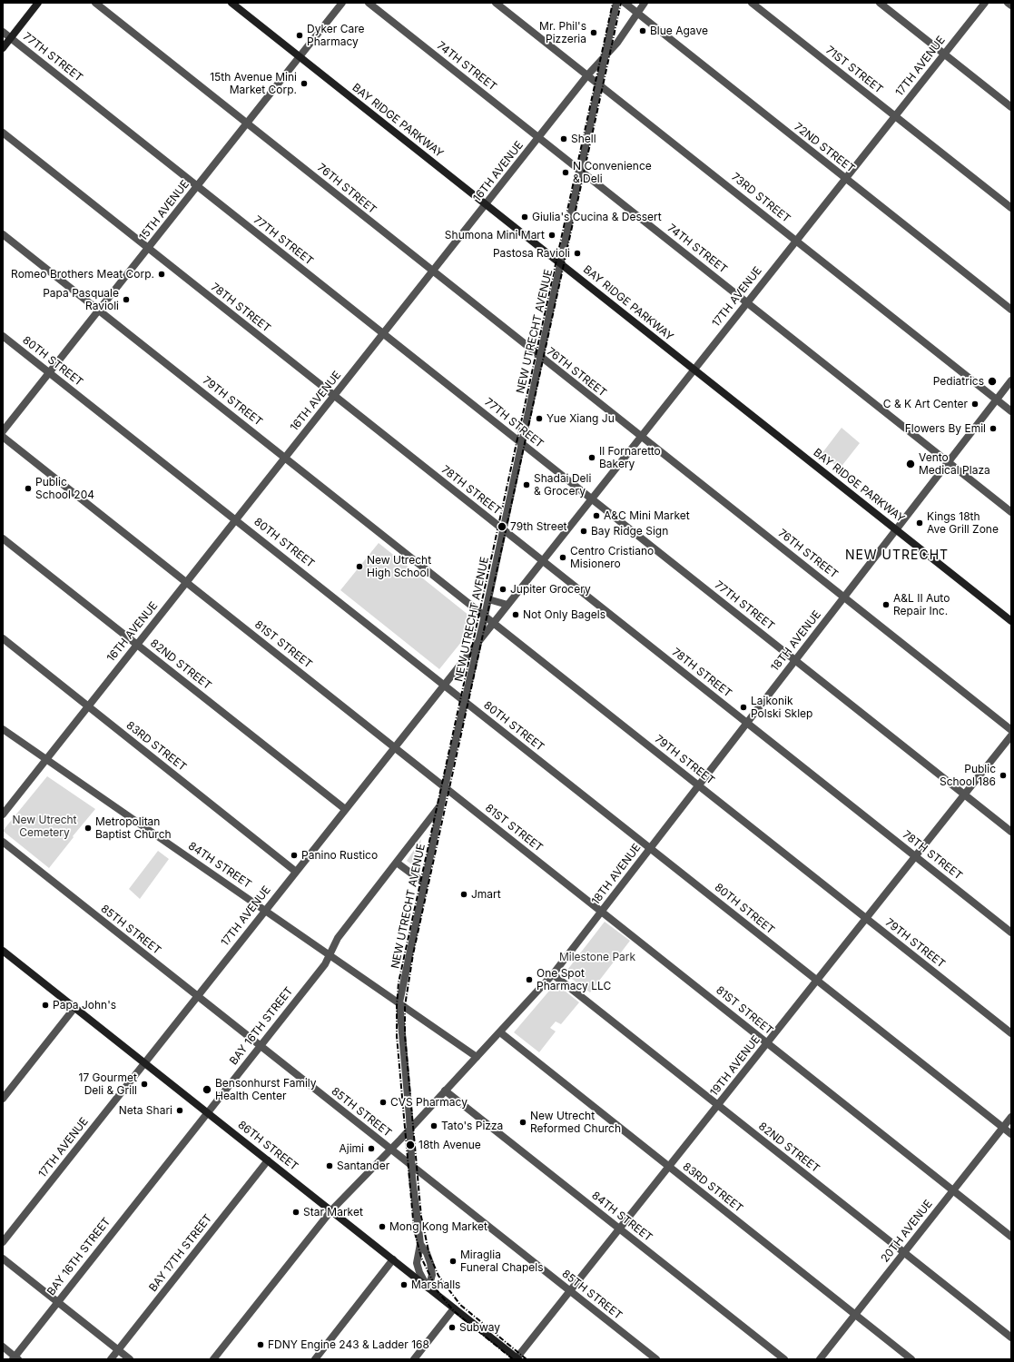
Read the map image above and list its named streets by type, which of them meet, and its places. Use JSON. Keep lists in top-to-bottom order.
{
  "streets": {
    "main road": ["BAY RIDGE PARKWAY", "86TH STREET"],
    "street": [
      "77TH STREET",
      "74TH STREET",
      "17TH AVENUE",
      "71ST STREET",
      "72ND STREET",
      "16TH AVENUE",
      "76TH STREET",
      "73RD STREET",
      "15TH AVENUE",
      "78TH STREET",
      "NEW UTRECHT AVENUE",
      "80TH STREET",
      "79TH STREET",
      "18TH AVENUE",
      "81ST STREET",
      "82ND STREET",
      "83RD STREET",
      "84TH STREET",
      "85TH STREET",
      "BAY 16TH STREET",
      "19TH AVENUE",
      "20TH AVENUE",
      "BAY 17TH STREET"
    ]
  },
  "crossings": [
    ["77TH STREET", "17TH AVENUE"],
    ["77TH STREET", "16TH AVENUE"],
    ["77TH STREET", "15TH AVENUE"],
    ["77TH STREET", "NEW UTRECHT AVENUE"],
    ["77TH STREET", "18TH AVENUE"],
    ["77TH STREET", "19TH AVENUE"],
    ["74TH STREET", "17TH AVENUE"],
    ["74TH STREET", "16TH AVENUE"],
    ["74TH STREET", "NEW UTRECHT AVENUE"],
    ["74TH STREET", "18TH AVENUE"],
    ["17TH AVENUE", "71ST STREET"],
    ["17TH AVENUE", "BAY RIDGE PARKWAY"],
    ["17TH AVENUE", "72ND STREET"],
    ["17TH AVENUE", "76TH STREET"],
    ["17TH AVENUE", "73RD STREET"],
    ["17TH AVENUE", "78TH STREET"],
    ["17TH AVENUE", "NEW UTRECHT AVENUE"],
    ["17TH AVENUE", "80TH STREET"],
    ["17TH AVENUE", "79TH STREET"],
    ["17TH AVENUE", "81ST STREET"],
    ["17TH AVENUE", "82ND STREET"],
    ["17TH AVENUE", "83RD STREET"],
    ["17TH AVENUE", "84TH STREET"],
    ["17TH AVENUE", "85TH STREET"],
    ["17TH AVENUE", "86TH STREET"],
    ["BAY RIDGE PARKWAY", "16TH AVENUE"],
    ["BAY RIDGE PARKWAY", "15TH AVENUE"],
    ["BAY RIDGE PARKWAY", "NEW UTRECHT AVENUE"],
    ["BAY RIDGE PARKWAY", "18TH AVENUE"],
    ["72ND STREET", "16TH AVENUE"],
    ["16TH AVENUE", "76TH STREET"],
    ["16TH AVENUE", "73RD STREET"],
    ["16TH AVENUE", "78TH STREET"],
    ["16TH AVENUE", "NEW UTRECHT AVENUE"],
    ["16TH AVENUE", "80TH STREET"],
    ["16TH AVENUE", "79TH STREET"],
    ["16TH AVENUE", "81ST STREET"],
    ["16TH AVENUE", "82ND STREET"],
    ["16TH AVENUE", "83RD STREET"],
    ["16TH AVENUE", "84TH STREET"],
    ["76TH STREET", "15TH AVENUE"],
    ["76TH STREET", "NEW UTRECHT AVENUE"],
    ["76TH STREET", "18TH AVENUE"],
    ["73RD STREET", "NEW UTRECHT AVENUE"],
    ["73RD STREET", "18TH AVENUE"],
    ["15TH AVENUE", "78TH STREET"],
    ["15TH AVENUE", "80TH STREET"],
    ["15TH AVENUE", "79TH STREET"],
    ["78TH STREET", "NEW UTRECHT AVENUE"],
    ["78TH STREET", "18TH AVENUE"],
    ["78TH STREET", "19TH AVENUE"],
    ["NEW UTRECHT AVENUE", "80TH STREET"],
    ["NEW UTRECHT AVENUE", "79TH STREET"],
    ["NEW UTRECHT AVENUE", "18TH AVENUE"],
    ["NEW UTRECHT AVENUE", "81ST STREET"],
    ["NEW UTRECHT AVENUE", "84TH STREET"],
    ["NEW UTRECHT AVENUE", "85TH STREET"],
    ["NEW UTRECHT AVENUE", "BAY 16TH STREET"],
    ["NEW UTRECHT AVENUE", "86TH STREET"],
    ["80TH STREET", "18TH AVENUE"],
    ["80TH STREET", "19TH AVENUE"],
    ["80TH STREET", "20TH AVENUE"],
    ["79TH STREET", "18TH AVENUE"],
    ["79TH STREET", "19TH AVENUE"],
    ["18TH AVENUE", "81ST STREET"],
    ["18TH AVENUE", "82ND STREET"],
    ["18TH AVENUE", "83RD STREET"],
    ["18TH AVENUE", "84TH STREET"],
    ["18TH AVENUE", "85TH STREET"],
    ["18TH AVENUE", "86TH STREET"],
    ["81ST STREET", "19TH AVENUE"],
    ["81ST STREET", "20TH AVENUE"],
    ["82ND STREET", "19TH AVENUE"],
    ["82ND STREET", "20TH AVENUE"],
    ["83RD STREET", "19TH AVENUE"],
    ["83RD STREET", "20TH AVENUE"],
    ["84TH STREET", "BAY 16TH STREET"],
    ["84TH STREET", "19TH AVENUE"],
    ["85TH STREET", "BAY 16TH STREET"],
    ["85TH STREET", "19TH AVENUE"],
    ["BAY 16TH STREET", "86TH STREET"],
    ["19TH AVENUE", "86TH STREET"],
    ["86TH STREET", "BAY 17TH STREET"]
  ],
  "districts": ["NEW UTRECHT"],
  "parks": ["New Utrecht Cemetery", "Milestone Park"],
  "places": [
    "Blue Agave",
    "Mr. Phil's Pizzeria",
    "Dyker Care Pharmacy",
    "15th Avenue Mini Market Corp.",
    "Shell",
    "N Convenience & Deli",
    "Giulia's Cucina & Dessert",
    "Shumona Mini Mart",
    "Pastosa Ravioli",
    "Romeo Brothers Meat Corp.",
    "Papa Pasquale Ravioli",
    "Pediatrics",
    "C & K Art Center",
    "Yue Xiang Ju",
    "Flowers By Emil",
    "Il Fornaretto Bakery",
    "Vento Medical Plaza",
    "Shadai Deli & Grocery",
    "Public School 204",
    "A&C Mini Market",
    "Kings 18th Ave Grill Zone",
    "79th Street",
    "Bay Ridge Sign",
    "Centro Cristiano Misionero",
    "New Utrecht High School",
    "Jupiter Grocery",
    "A&L II Auto Repair Inc.",
    "Not Only Bagels",
    "Lajkonik Polski Sklep",
    "Public School 186",
    "Metropolitan Baptist Church",
    "Panino Rustico",
    "Jmart",
    "One Spot Pharmacy LLC",
    "Papa John's",
    "17 Gourmet Deli & Grill",
    "Bensonhurst Family Health Center",
    "CVS Pharmacy",
    "Neta Shari",
    "New Utrecht Reformed Church",
    "Tato's Pizza",
    "18th Avenue",
    "Ajimi",
    "Santander",
    "Star Market",
    "Mong Kong Market",
    "Miraglia Funeral Chapels",
    "Marshalls",
    "Subway",
    "FDNY Engine 243 & Ladder 168"
  ]
}
